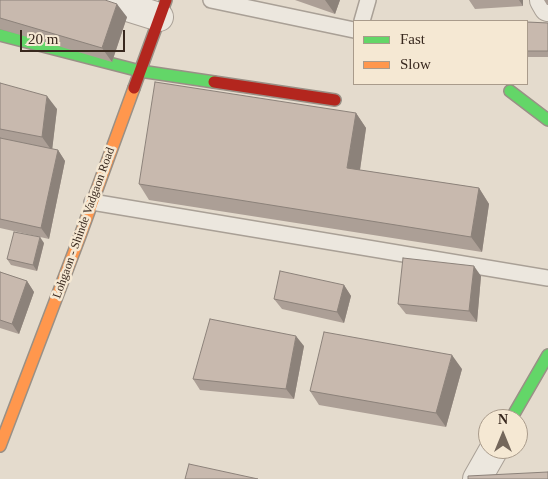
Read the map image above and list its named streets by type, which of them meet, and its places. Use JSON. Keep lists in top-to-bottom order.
{
  "streets": {
    "street": ["Lohgaon - Shinde Vadgaon Road"]
  },
  "legend": ["Fast", "Slow"],
  "scale_bar": "20 m",
  "north": "top"
}
